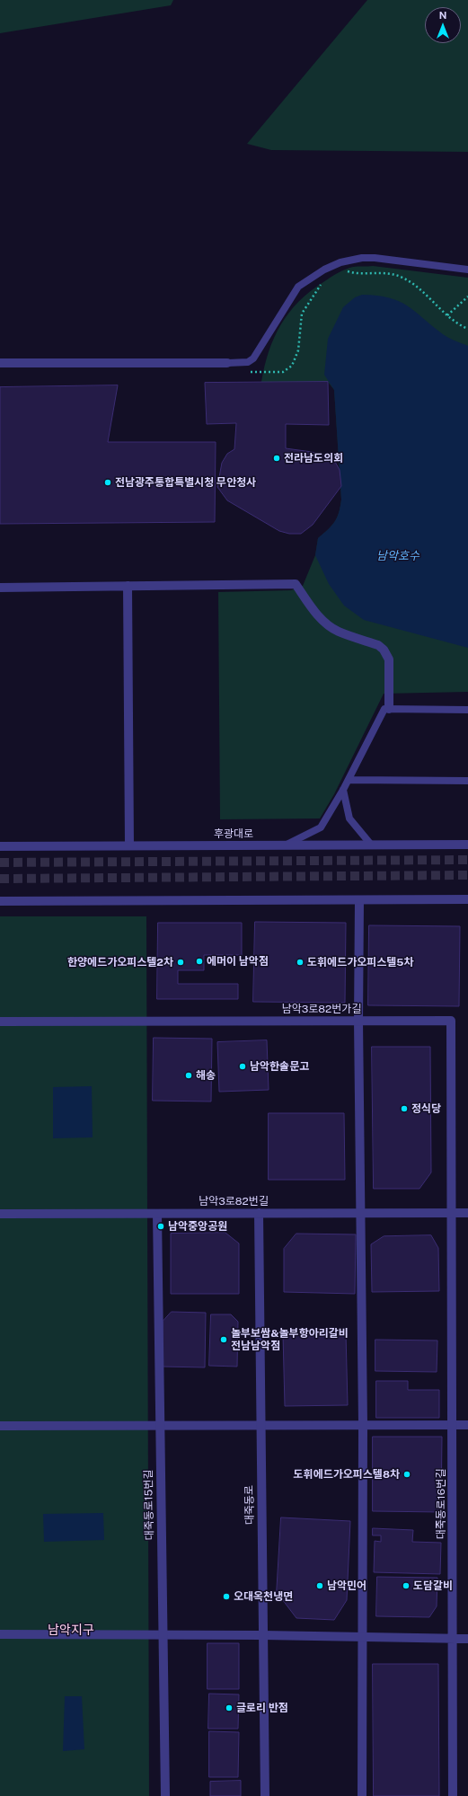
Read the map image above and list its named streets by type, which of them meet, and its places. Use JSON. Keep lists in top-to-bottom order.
{
  "streets": {
    "street": [
      "후광대로",
      "남악3로82번가길",
      "남악3로82번길",
      "대죽동로16번길",
      "대죽동로15번길",
      "대죽동로"
    ]
  },
  "crossings": [
    ["남악3로82번가길", "남악3로82번길"],
    ["남악3로82번가길", "대죽동로16번길"],
    ["남악3로82번길", "대죽동로16번길"],
    ["남악3로82번길", "대죽동로15번길"],
    ["남악3로82번길", "대죽동로"]
  ],
  "districts": ["남악지구"],
  "water": ["남악호수"],
  "places": [
    "전라남도의회",
    "전남광주통합특별시청 무안청사",
    "에머이 남악점",
    "한양에드가오피스텔2차",
    "도휘에드가오피스텔5차",
    "남악한솔문고",
    "해송",
    "정식당",
    "남악중앙공원",
    "놀부보쌈&놀부항아리갈비 전남남악점",
    "도휘에드가오피스텔8차",
    "남악민어",
    "도담갈비",
    "오대옥천냉면",
    "글로리 반점"
  ],
  "north": "top"
}
